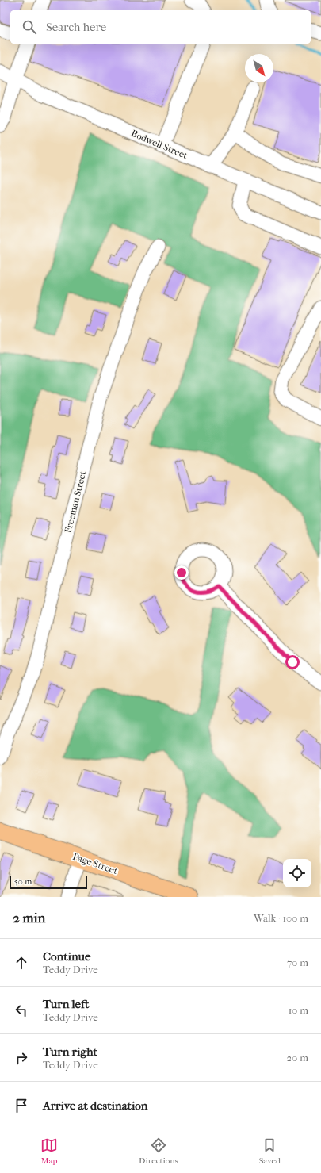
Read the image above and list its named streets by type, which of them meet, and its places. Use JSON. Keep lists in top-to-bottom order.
{
  "streets": {
    "main road": ["Page Street"],
    "street": ["Bodwell Street", "Freeman Street"]
  },
  "scale_bar": "50 m",
  "north": "bottom right",
  "page": {
    "search": "Search here",
    "scale": "50 m",
    "heading": ["2 min", "Walk · 100 m"],
    "list": [
      ["Continue", "Teddy Drive", "70 m"],
      ["Turn left", "Teddy Drive", "10 m"],
      ["Turn right", "Teddy Drive", "20 m"],
      "Arrive at destination"
    ],
    "nav": ["Map", "Directions", "Saved"]
  }
}
